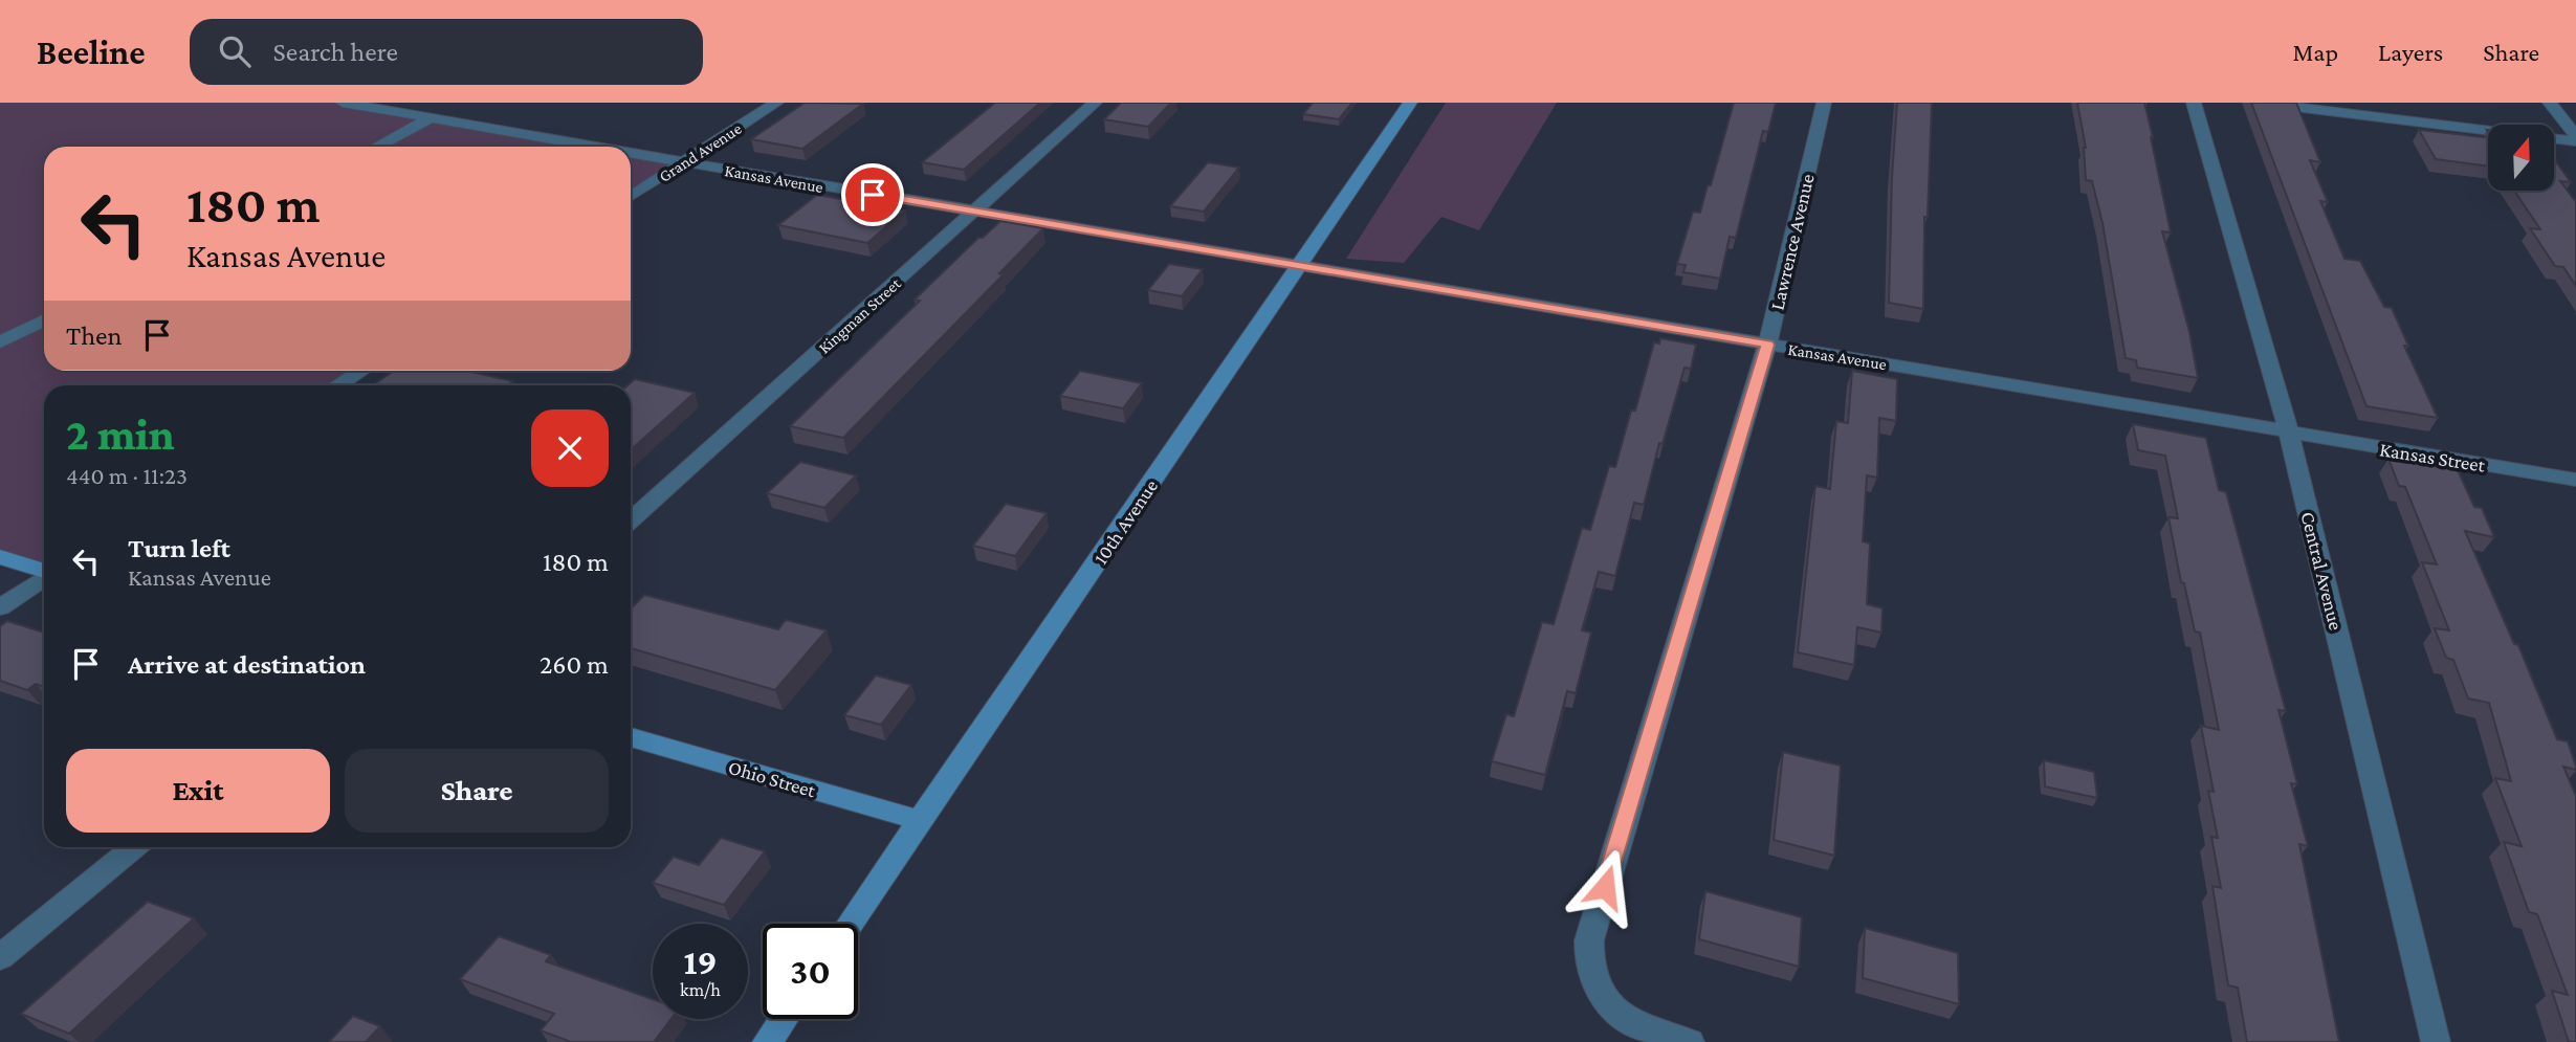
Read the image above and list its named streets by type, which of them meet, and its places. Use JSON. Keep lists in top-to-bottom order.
{
  "streets": {
    "street": [
      "Grand Avenue",
      "Kansas Avenue",
      "Lawrence Avenue",
      "Kingman Street",
      "Kansas Street",
      "10th Avenue",
      "Central Avenue",
      "Ohio Street"
    ]
  },
  "crossings": [
    ["Grand Avenue", "Kansas Avenue"],
    ["Kansas Avenue", "Lawrence Avenue"],
    ["Kansas Avenue", "Kingman Street"],
    ["Kansas Avenue", "Kansas Street"],
    ["Kansas Avenue", "10th Avenue"],
    ["Kansas Avenue", "Central Avenue"],
    ["Kansas Street", "Central Avenue"],
    ["10th Avenue", "Ohio Street"]
  ],
  "north": "top",
  "page": {
    "header": "Beeline",
    "search": "Search here",
    "nav": ["Map", "Layers", "Share"],
    "turn": ["180 m", "Kansas Avenue"],
    "then": "Then",
    "heading": ["2 min", "440 m · 11:23"],
    "list": [
      {
        "name": "Turn left",
        "note": "Kansas Avenue",
        "value": "180 m"
      },
      {
        "name": "Arrive at destination",
        "value": "260 m"
      }
    ],
    "buttons": ["Exit", "Share"],
    "speed": "19 km/h",
    "limit": "30"
  }
}
